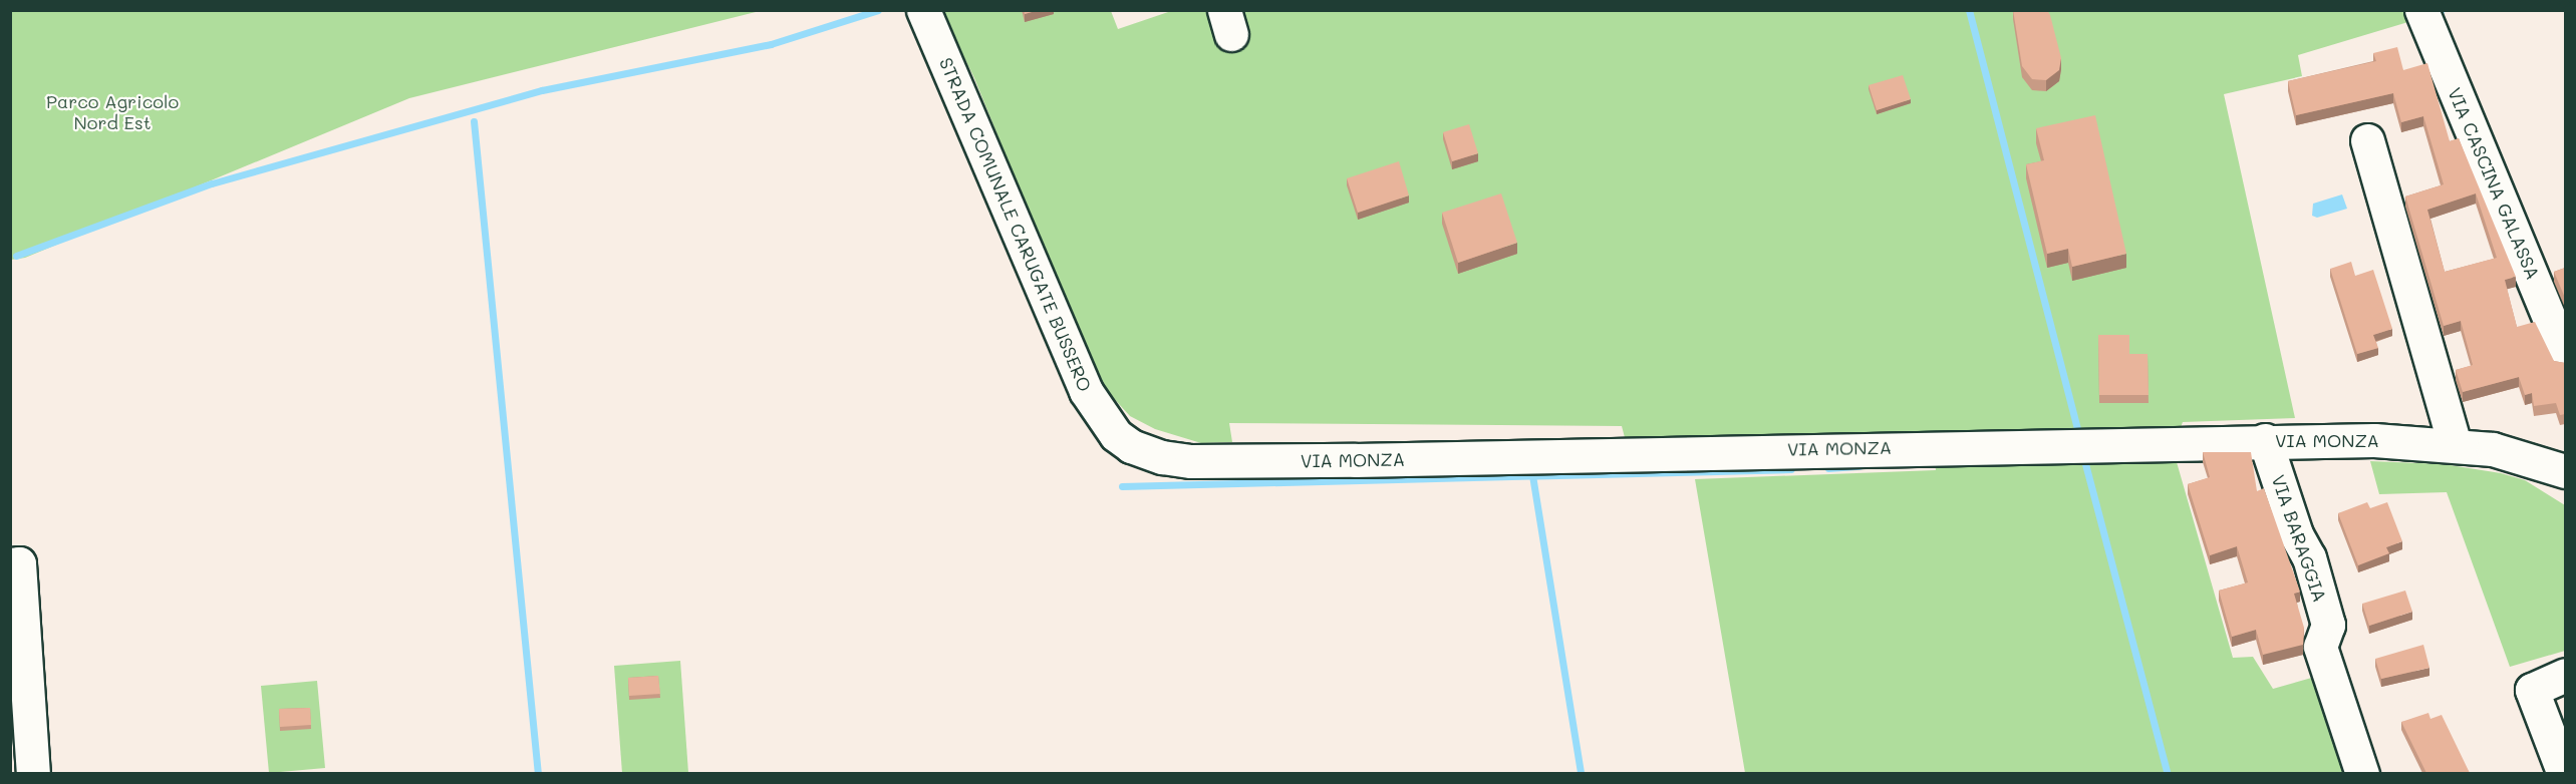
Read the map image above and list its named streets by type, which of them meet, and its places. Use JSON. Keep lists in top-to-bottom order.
{
  "streets": {
    "street": [
      "VIA CASCINA GALASSA",
      "STRADA COMUNALE CARUGATE BUSSERO",
      "VIA MONZA",
      "VIA BARAGGIA"
    ]
  },
  "crossings": [
    ["STRADA COMUNALE CARUGATE BUSSERO", "VIA MONZA"],
    ["VIA MONZA", "VIA BARAGGIA"]
  ],
  "parks": ["Parco Agricolo Nord Est"]
}
